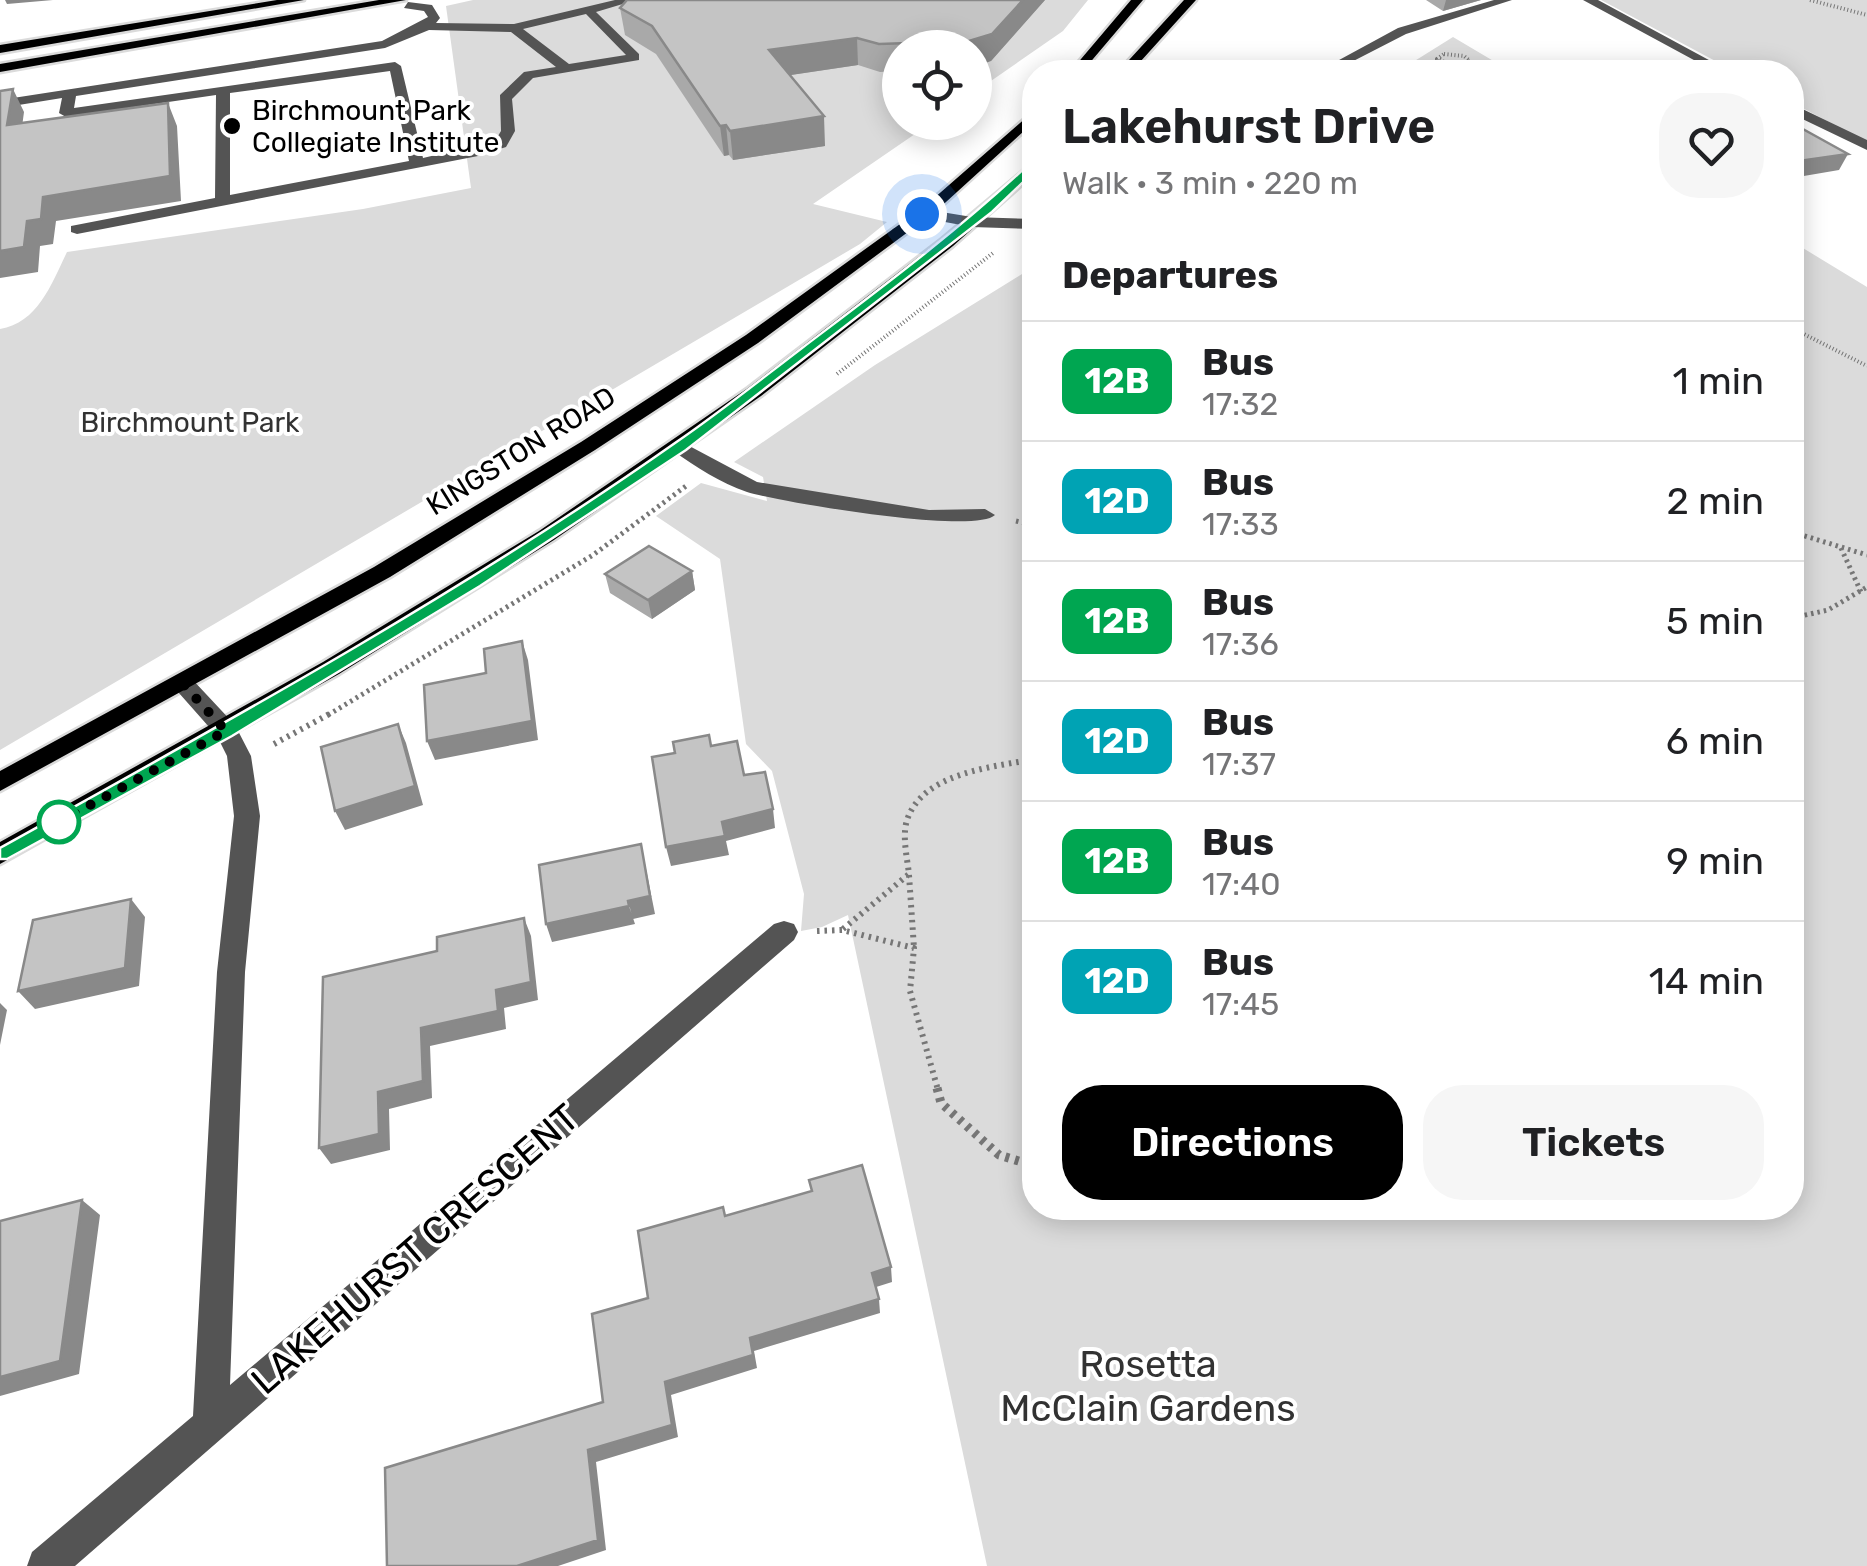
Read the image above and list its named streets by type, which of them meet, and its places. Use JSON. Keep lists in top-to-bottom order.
{
  "streets": {
    "main road": ["KINGSTON ROAD"],
    "street": ["LAKEHURST CRESCENT"]
  },
  "parks": ["Birchmount Park", "Rosetta McClain Gardens"],
  "places": ["Birchmount Park Collegiate Institute"],
  "lines": ["bus line 12B"],
  "page": {
    "heading": [
      ["Lakehurst Drive", "Walk · 3 min · 220 m"],
      "Departures"
    ],
    "list": [
      {
        "mark": "12B",
        "name": "Bus",
        "note": "17:32",
        "value": "1 min"
      },
      {
        "mark": "12D",
        "name": "Bus",
        "note": "17:33",
        "value": "2 min"
      },
      {
        "mark": "12B",
        "name": "Bus",
        "note": "17:36",
        "value": "5 min"
      },
      {
        "mark": "12D",
        "name": "Bus",
        "note": "17:37",
        "value": "6 min"
      },
      {
        "mark": "12B",
        "name": "Bus",
        "note": "17:40",
        "value": "9 min"
      },
      {
        "mark": "12D",
        "name": "Bus",
        "note": "17:45",
        "value": "14 min"
      }
    ],
    "buttons": ["Directions", "Tickets"]
  }
}
